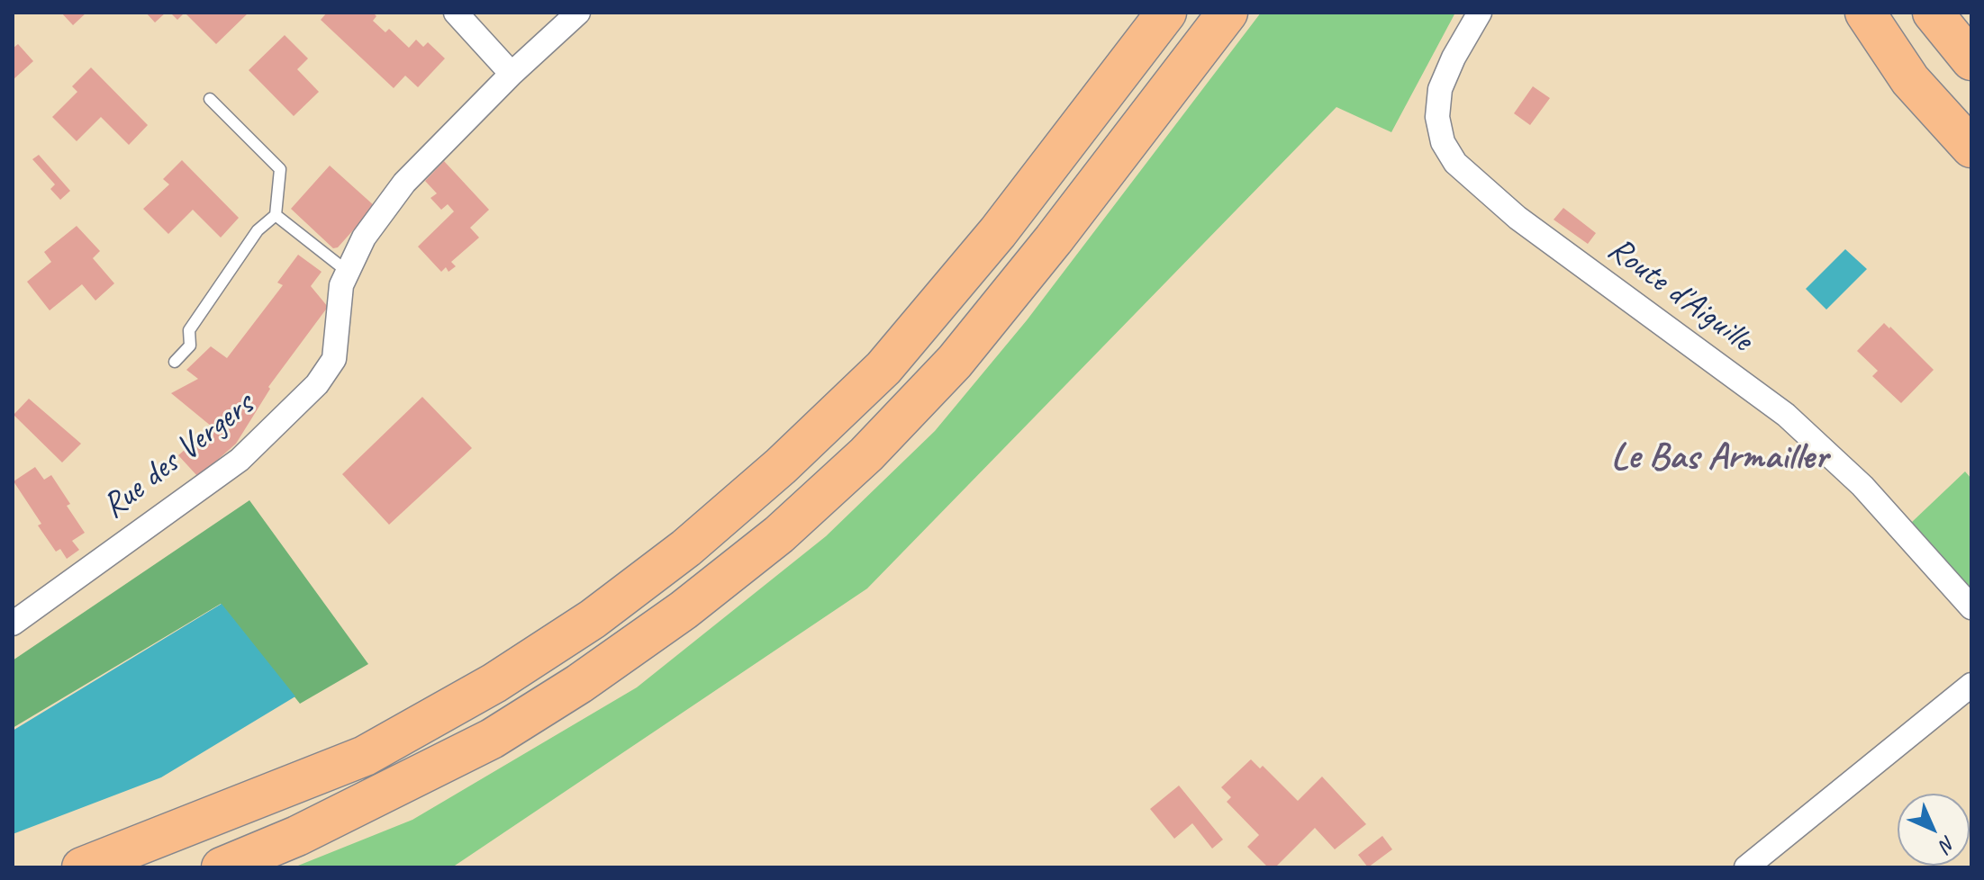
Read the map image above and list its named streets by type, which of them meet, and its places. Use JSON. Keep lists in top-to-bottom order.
{
  "streets": {
    "street": ["Route d'Aiguille", "Rue des Vergers"]
  },
  "districts": ["Le Bas Armailler"],
  "north": "bottom right"
}
